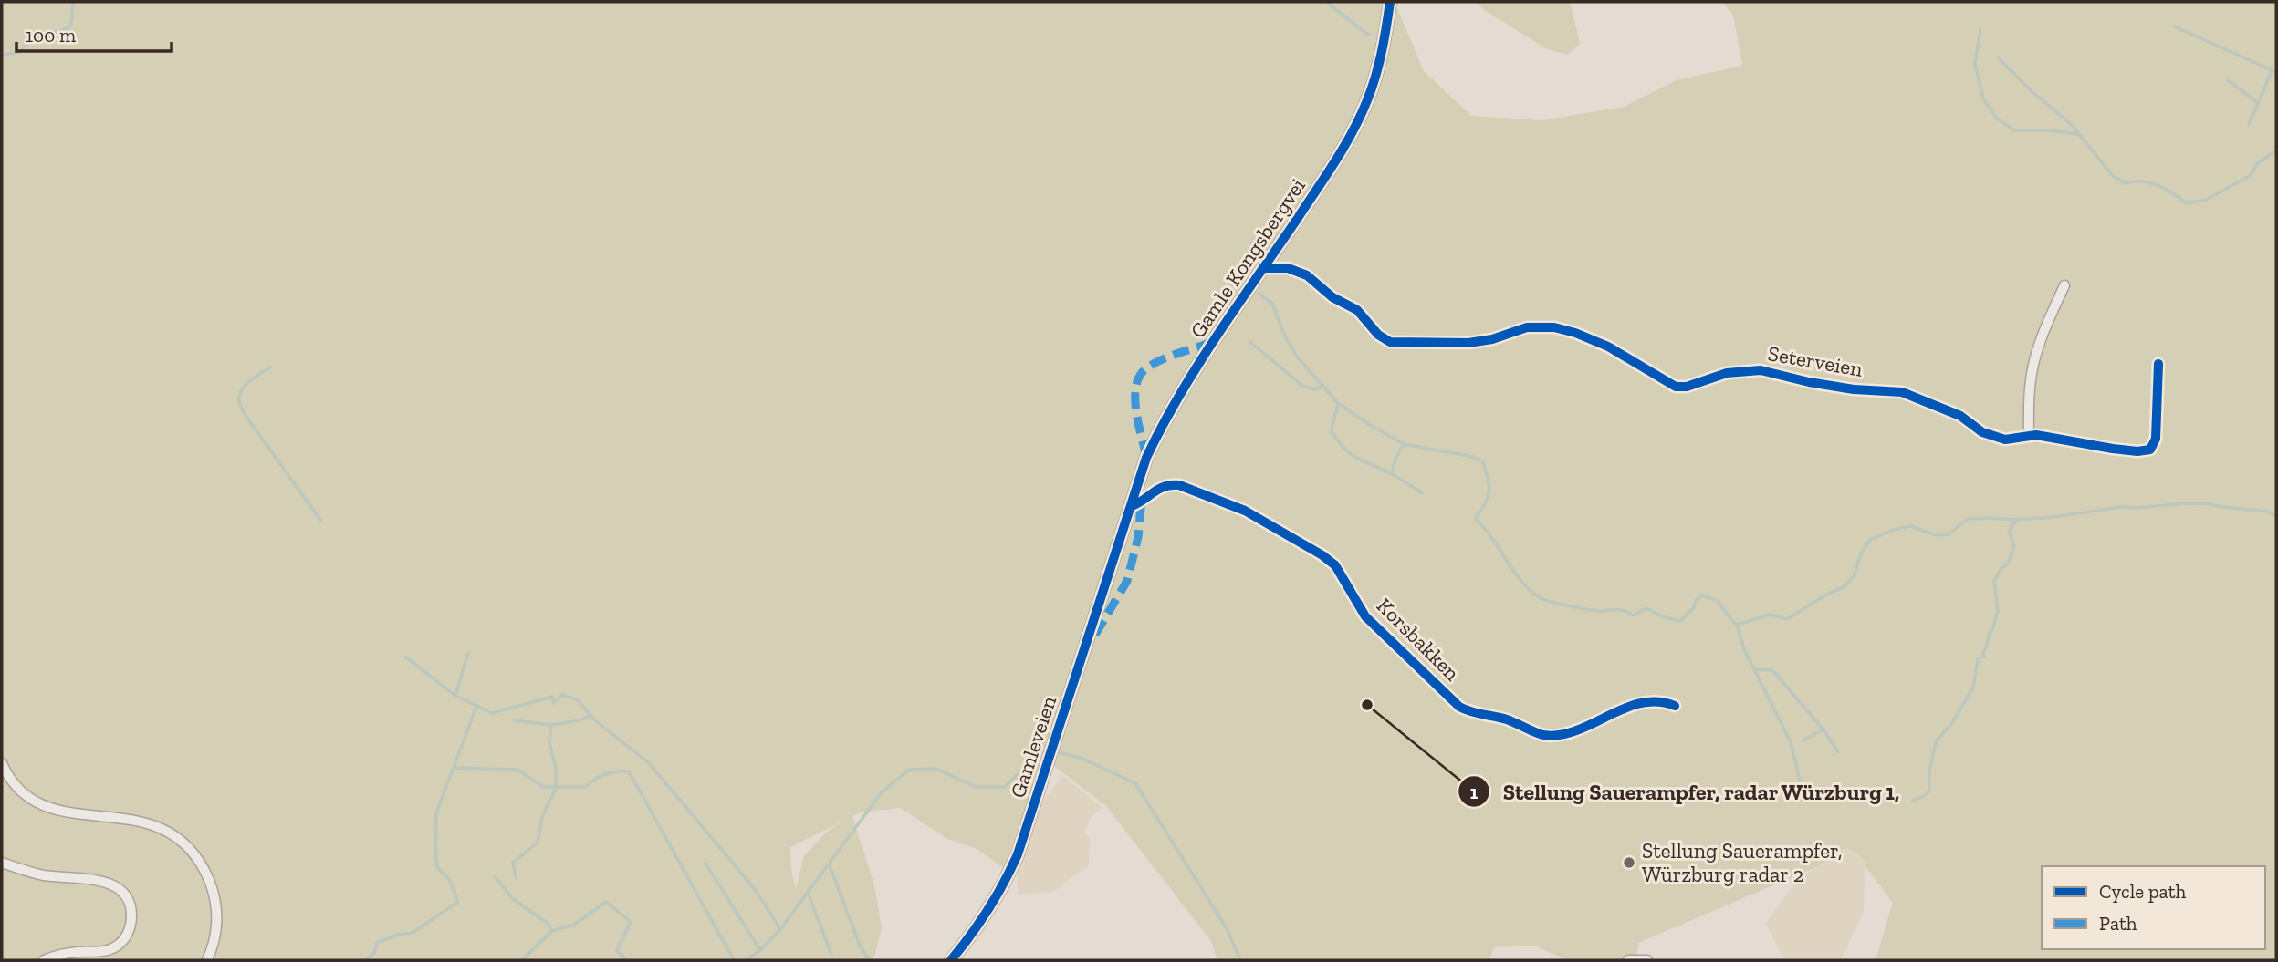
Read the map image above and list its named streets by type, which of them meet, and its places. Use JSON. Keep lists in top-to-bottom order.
{
  "streets": {
    "main road": ["Gamle Kongsbergvei", "Gamleveien"],
    "street": ["Seterveien", "Korsbakken"]
  },
  "crossings": [
    ["Gamle Kongsbergvei", "Seterveien"],
    ["Gamle Kongsbergvei", "Korsbakken"],
    ["Gamle Kongsbergvei", "Gamleveien"]
  ],
  "places": ["Stellung Sauerampfer, radar Würzburg 1,", "Stellung Sauerampfer, Würzburg radar 2"],
  "legend": ["Cycle path", "Path"],
  "scale_bar": "100 m"
}
